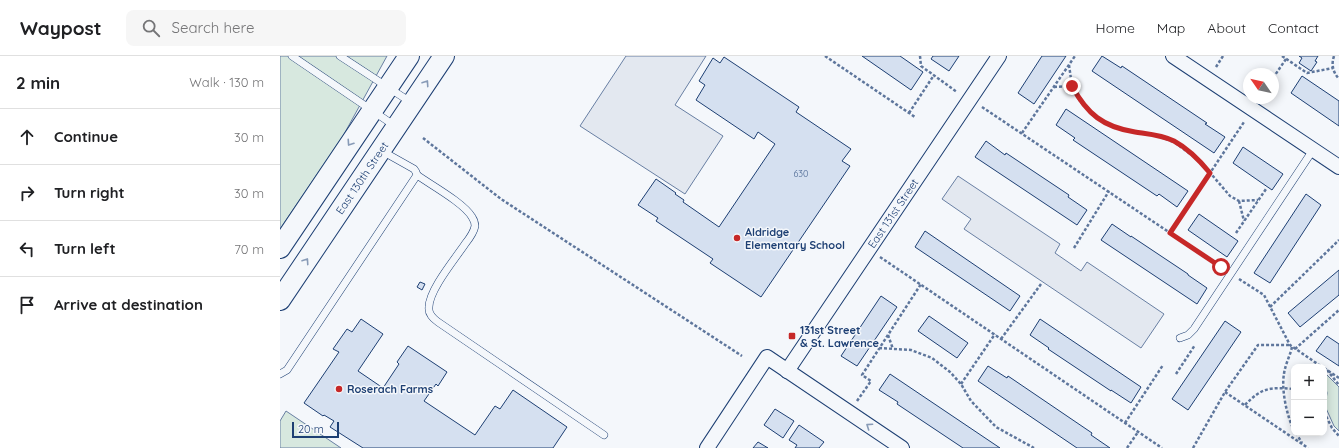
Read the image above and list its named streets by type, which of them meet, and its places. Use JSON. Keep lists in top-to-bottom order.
{
  "streets": {
    "main road": ["East 130th Street"],
    "street": ["East 131st Street"]
  },
  "places": {
    "other": ["Aldridge Elementary School", "Roserach Farms"],
    "transit": ["131st Street & St. Lawrence"]
  },
  "house_numbers": ["630"],
  "scale_bar": "20 m",
  "north": "top left",
  "page": {
    "header": "Waypost",
    "search": "Search here",
    "nav": [
      "Home",
      "Map",
      "About",
      "Contact"
    ],
    "heading": ["2 min", "Walk · 130 m"],
    "list": [
      ["Continue", "30 m"],
      ["Turn right", "30 m"],
      ["Turn left", "70 m"],
      "Arrive at destination"
    ],
    "map_buttons": ["+", "−"],
    "scale": "20 m"
  }
}
